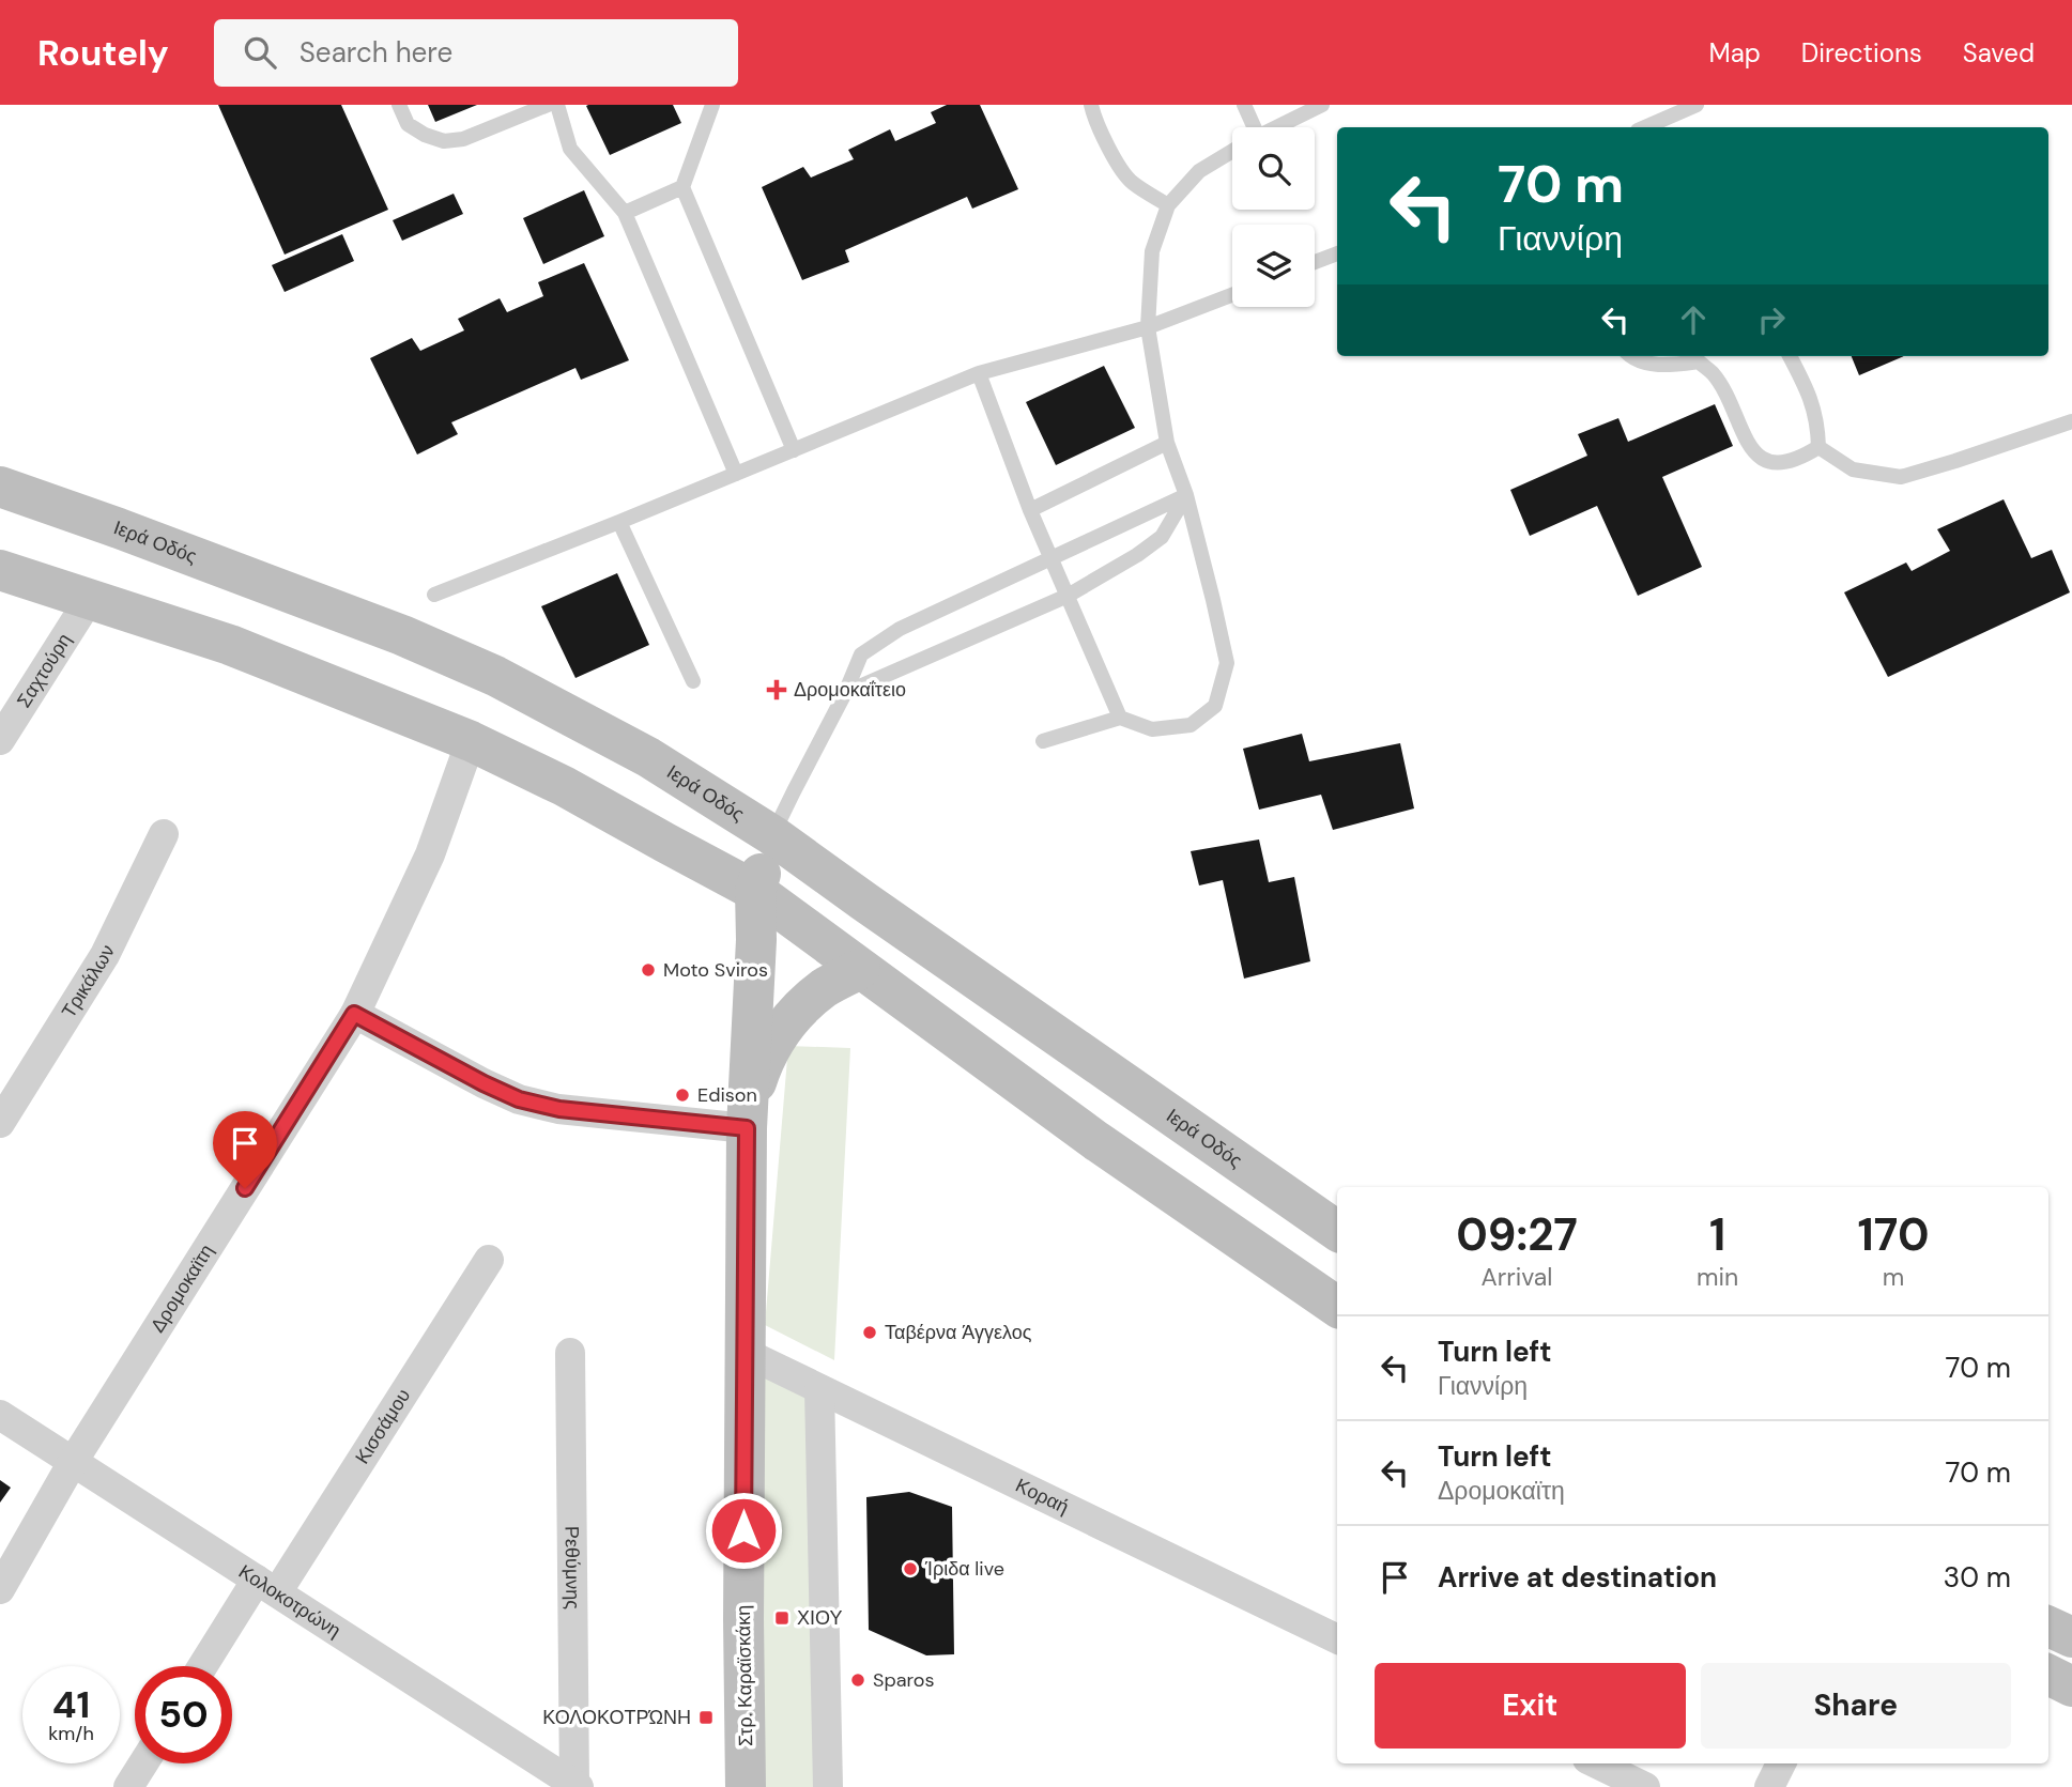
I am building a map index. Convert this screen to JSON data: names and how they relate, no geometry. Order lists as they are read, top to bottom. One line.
{"streets":{"main road":["Ιερά Οδός","Στρ. Καραϊσκάκη"],"street":["Σαχτούρη","Τρικάλων","Δρομοκαϊτη","Κισσάμου","Κοραή","Ρεθύμνης","Κολοκοτρώνη"]},"crossings":[["Ιερά Οδός","Στρ. Καραϊσκάκη"],["Δρομοκαϊτη","Κολοκοτρώνη"],["Κισσάμου","Κολοκοτρώνη"],["Κοραή","Στρ. Καραϊσκάκη"],["Ρεθύμνης","Κολοκοτρώνη"]],"places":{"health":["Δρομοκαΐτειο"],"other":["Moto Sviros","Edison","Ταβέρνα Άγγελος","Ίριδα live","Sparos"],"transit":["ΧΙΟΥ","ΚΟΛΟΚΟΤΡΏΝΗ"]},"page":{"header":"Routely","search":"Search here","nav":["Map","Directions","Saved"],"turn":["70 m","Γιαννίρη"],"eta":["09:27","Arrival","1","min","170","m"],"list":[{"name":"Turn left","note":"Γιαννίρη","value":"70 m"},{"name":"Turn left","note":"Δρομοκαϊτη","value":"70 m"},{"name":"Arrive at destination","value":"30 m"}],"buttons":["Exit","Share"],"speed":"41 km/h","limit":"50"}}
